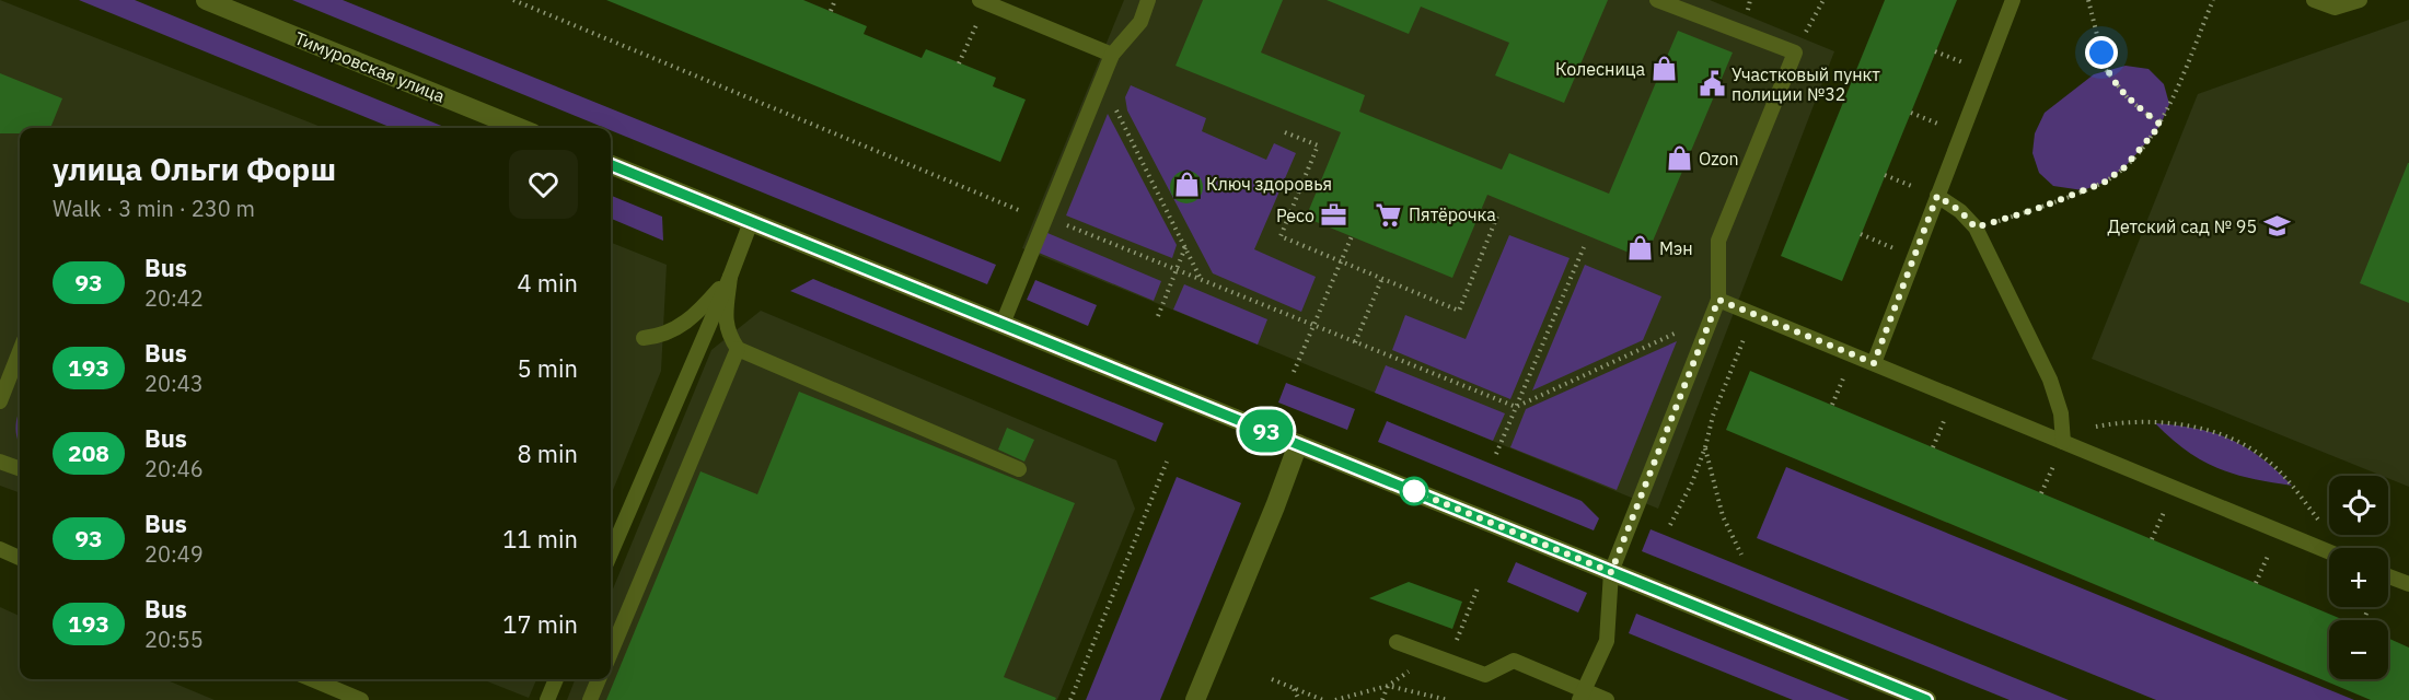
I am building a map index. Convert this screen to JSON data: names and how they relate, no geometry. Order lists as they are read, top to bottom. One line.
{"streets":{"street":["Тимуровская улица"]},"places":{"shop":["Колесница","Ozon","Ключ здоровья","Мэн"],"public building":["Участковый пункт полиции №32"],"supermarket":["Пятёрочка"],"office":["Ресо"],"school or university":["Детский сад № 95"]},"lines":["bus line 93"],"page":{"on_map":"93","heading":["улица Ольги Форш","Walk · 3 min · 230 m"],"list":[{"mark":"93","name":"Bus","note":"20:42","value":"4 min"},{"mark":"193","name":"Bus","note":"20:43","value":"5 min"},{"mark":"208","name":"Bus","note":"20:46","value":"8 min"},{"mark":"93","name":"Bus","note":"20:49","value":"11 min"},{"mark":"193","name":"Bus","note":"20:55","value":"17 min"}],"map_buttons":["+","−"]}}
